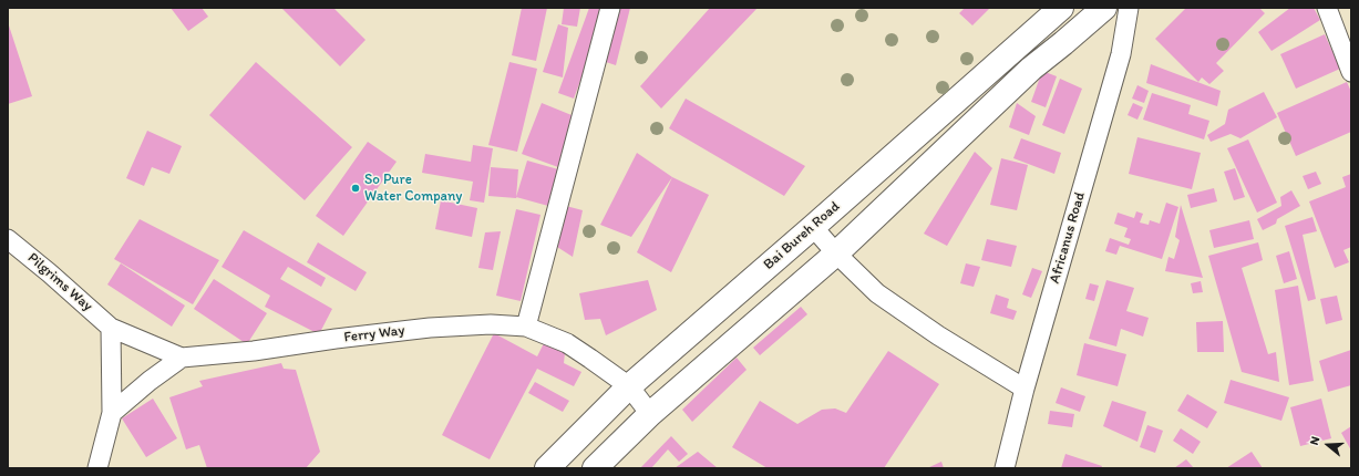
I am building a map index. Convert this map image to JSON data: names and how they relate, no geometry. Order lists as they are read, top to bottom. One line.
{"streets":{"highway":["Bai Bureh Road"],"street":["Africanus Road","Pilgrims Way","Ferry Way"]},"crossings":[["Bai Bureh Road","Ferry Way"],["Pilgrims Way","Ferry Way"]],"places":["So Pure Water Company"],"north":"left"}
